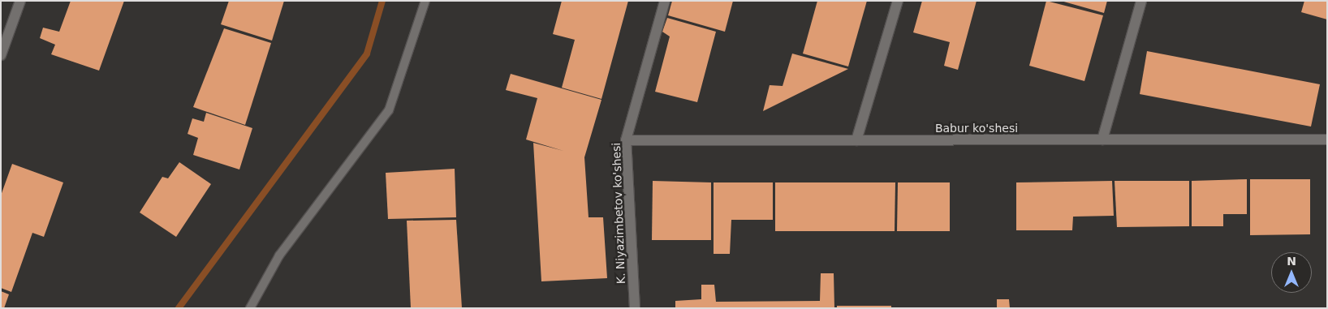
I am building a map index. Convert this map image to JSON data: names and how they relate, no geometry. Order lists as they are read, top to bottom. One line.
{"streets":{"street":["Babur ko'shesi","K. Niyazimbetov ko'shesi"]},"crossings":[["Babur ko'shesi","K. Niyazimbetov ko'shesi"]],"north":"top"}
